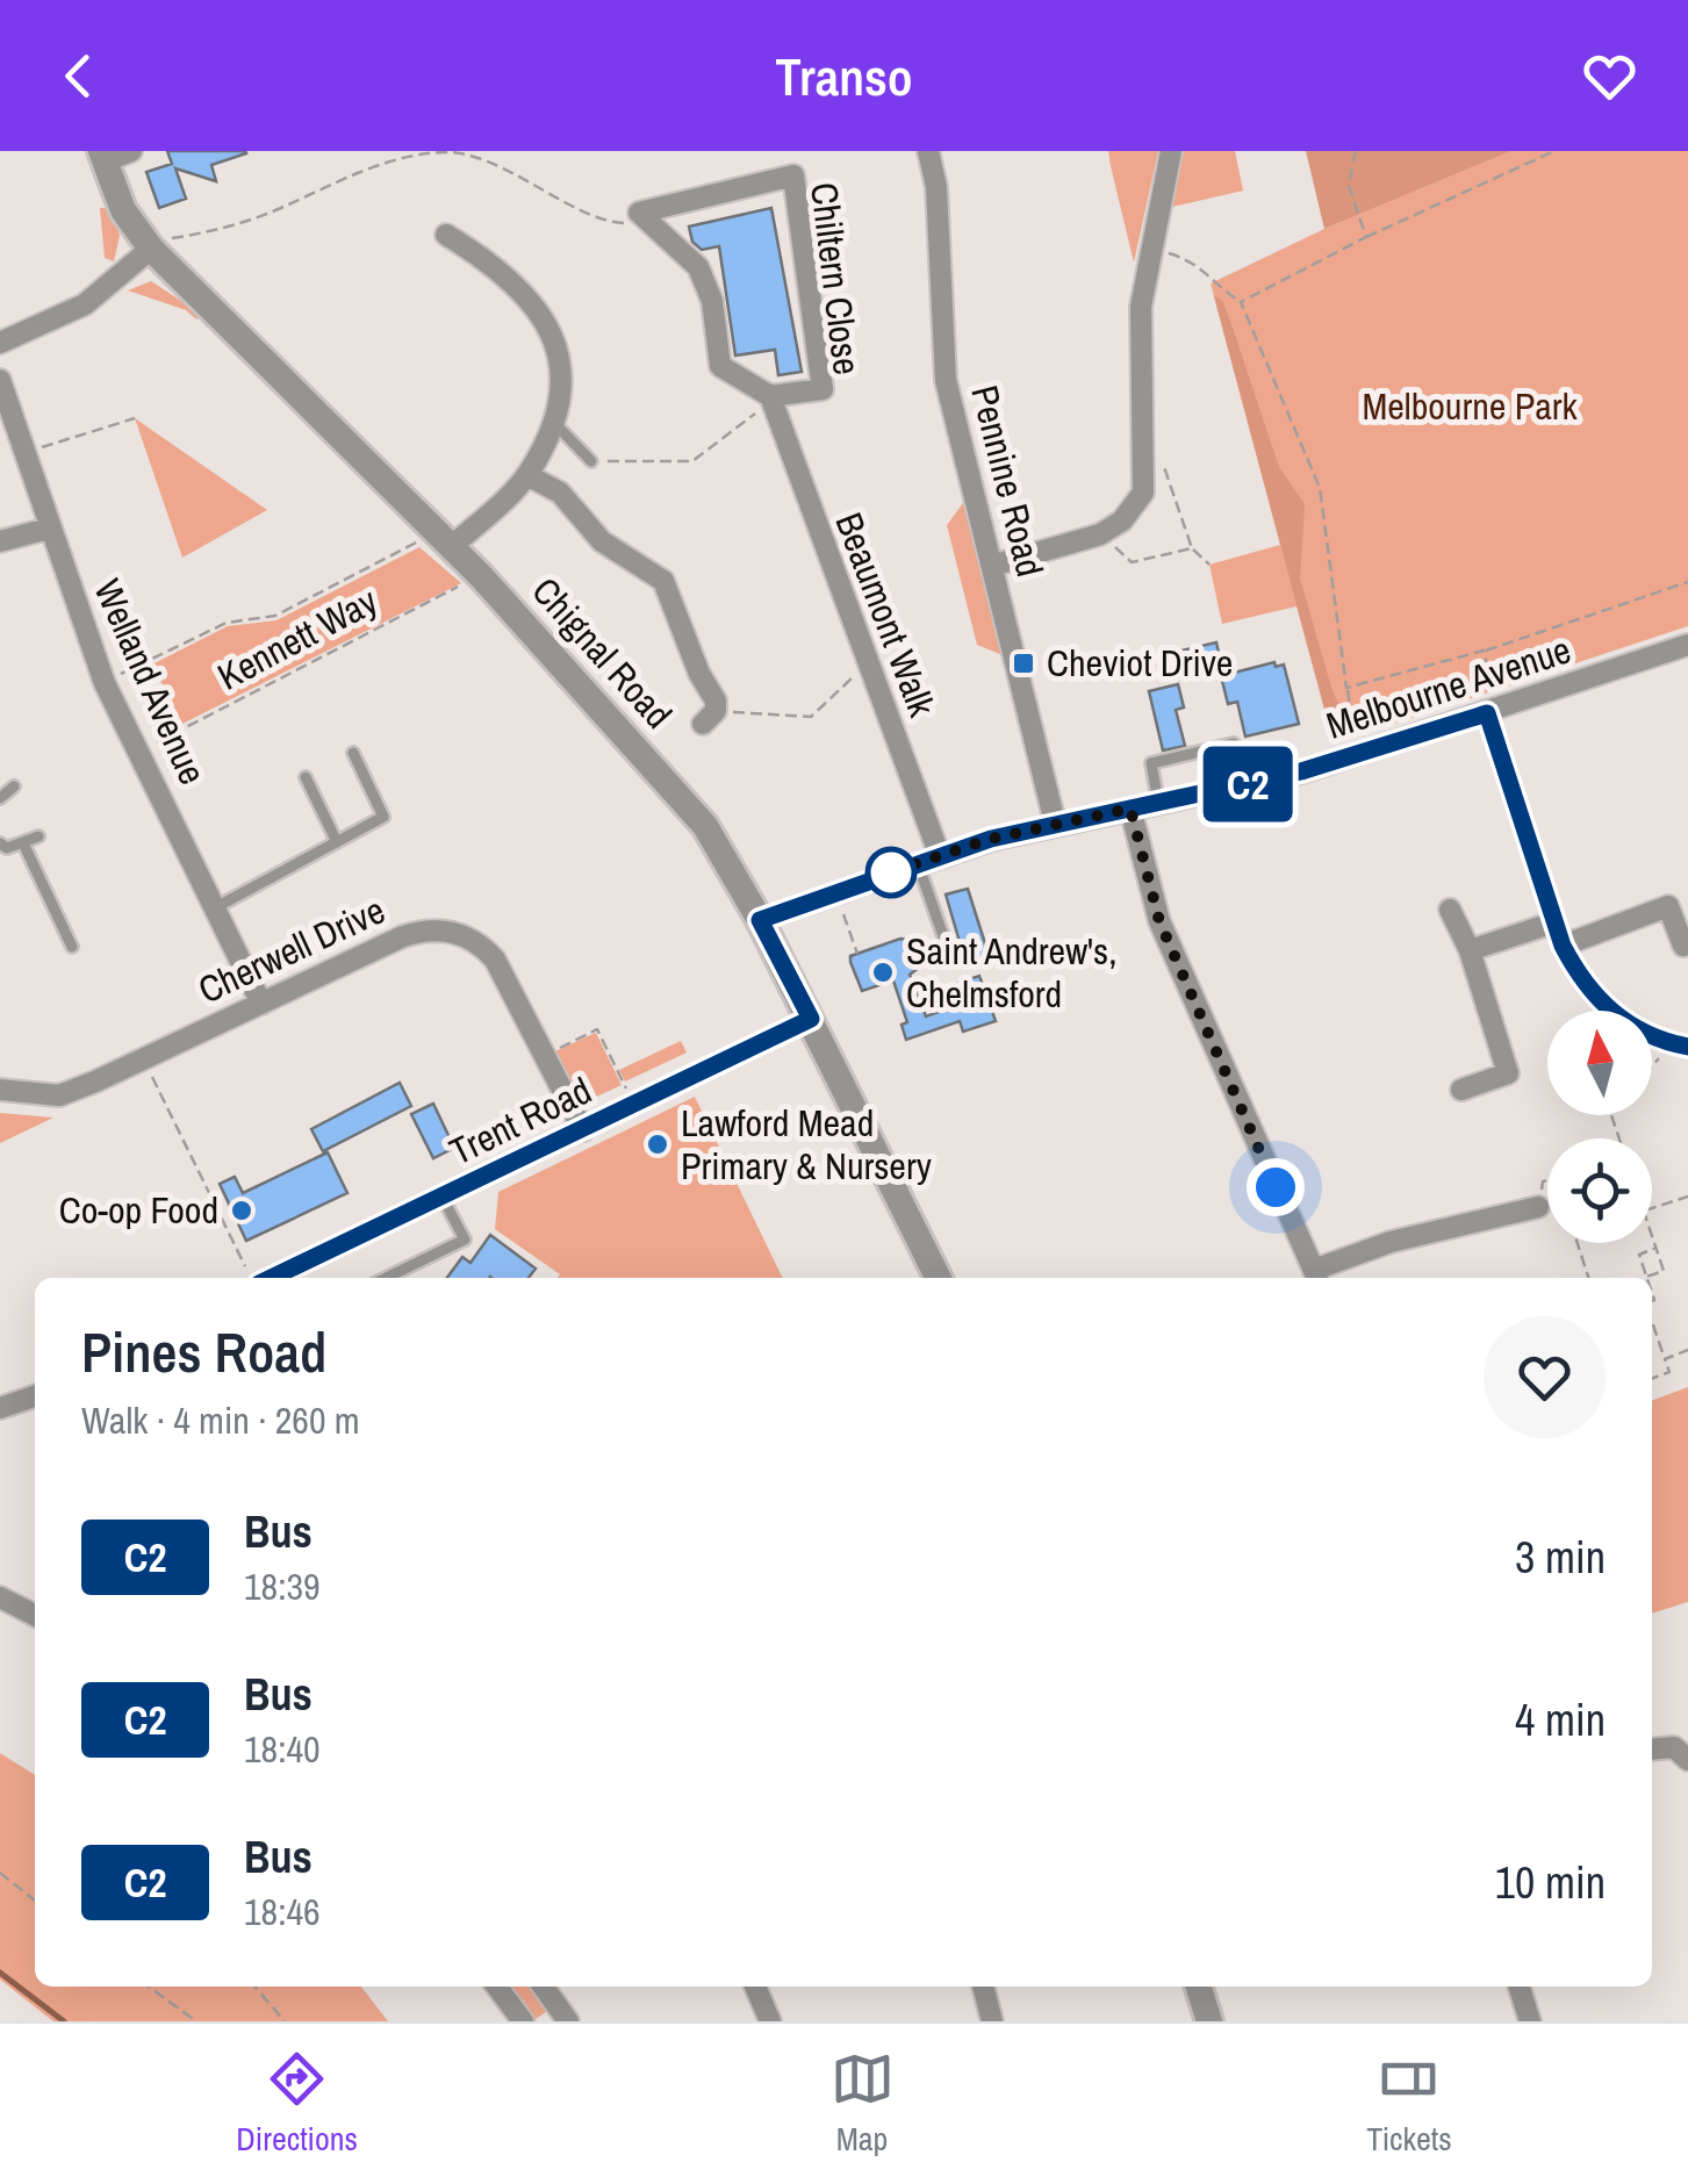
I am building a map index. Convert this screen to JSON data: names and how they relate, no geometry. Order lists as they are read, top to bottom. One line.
{"streets":{"street":["Chiltern Close","Pennine Road","Beaumont Walk","Chignal Road","Welland Avenue","Melbourne Avenue","Cherwell Drive","Trent Road"],"path":["Kennett Way"]},"crossings":[["Chiltern Close","Beaumont Walk"],["Pennine Road","Melbourne Avenue"],["Beaumont Walk","Melbourne Avenue"],["Kennett Way","Chignal Road"],["Kennett Way","Welland Avenue"],["Chignal Road","Melbourne Avenue"],["Chignal Road","Trent Road"],["Welland Avenue","Cherwell Drive"],["Cherwell Drive","Trent Road"]],"parks":["Melbourne Park"],"places":{"transit":["Cheviot Drive"],"other":["Saint Andrew's, Chelmsford","Lawford Mead Primary & Nursery","Co-op Food"]},"lines":["bus line C2"],"north":"top","page":{"header":"Transo","on_map":"C2","heading":["Pines Road","Walk · 4 min · 260 m"],"list":[{"mark":"C2","name":"Bus","note":"18:39","value":"3 min"},{"mark":"C2","name":"Bus","note":"18:40","value":"4 min"},{"mark":"C2","name":"Bus","note":"18:46","value":"10 min"}],"tabs":["Directions","Map","Tickets"]}}
